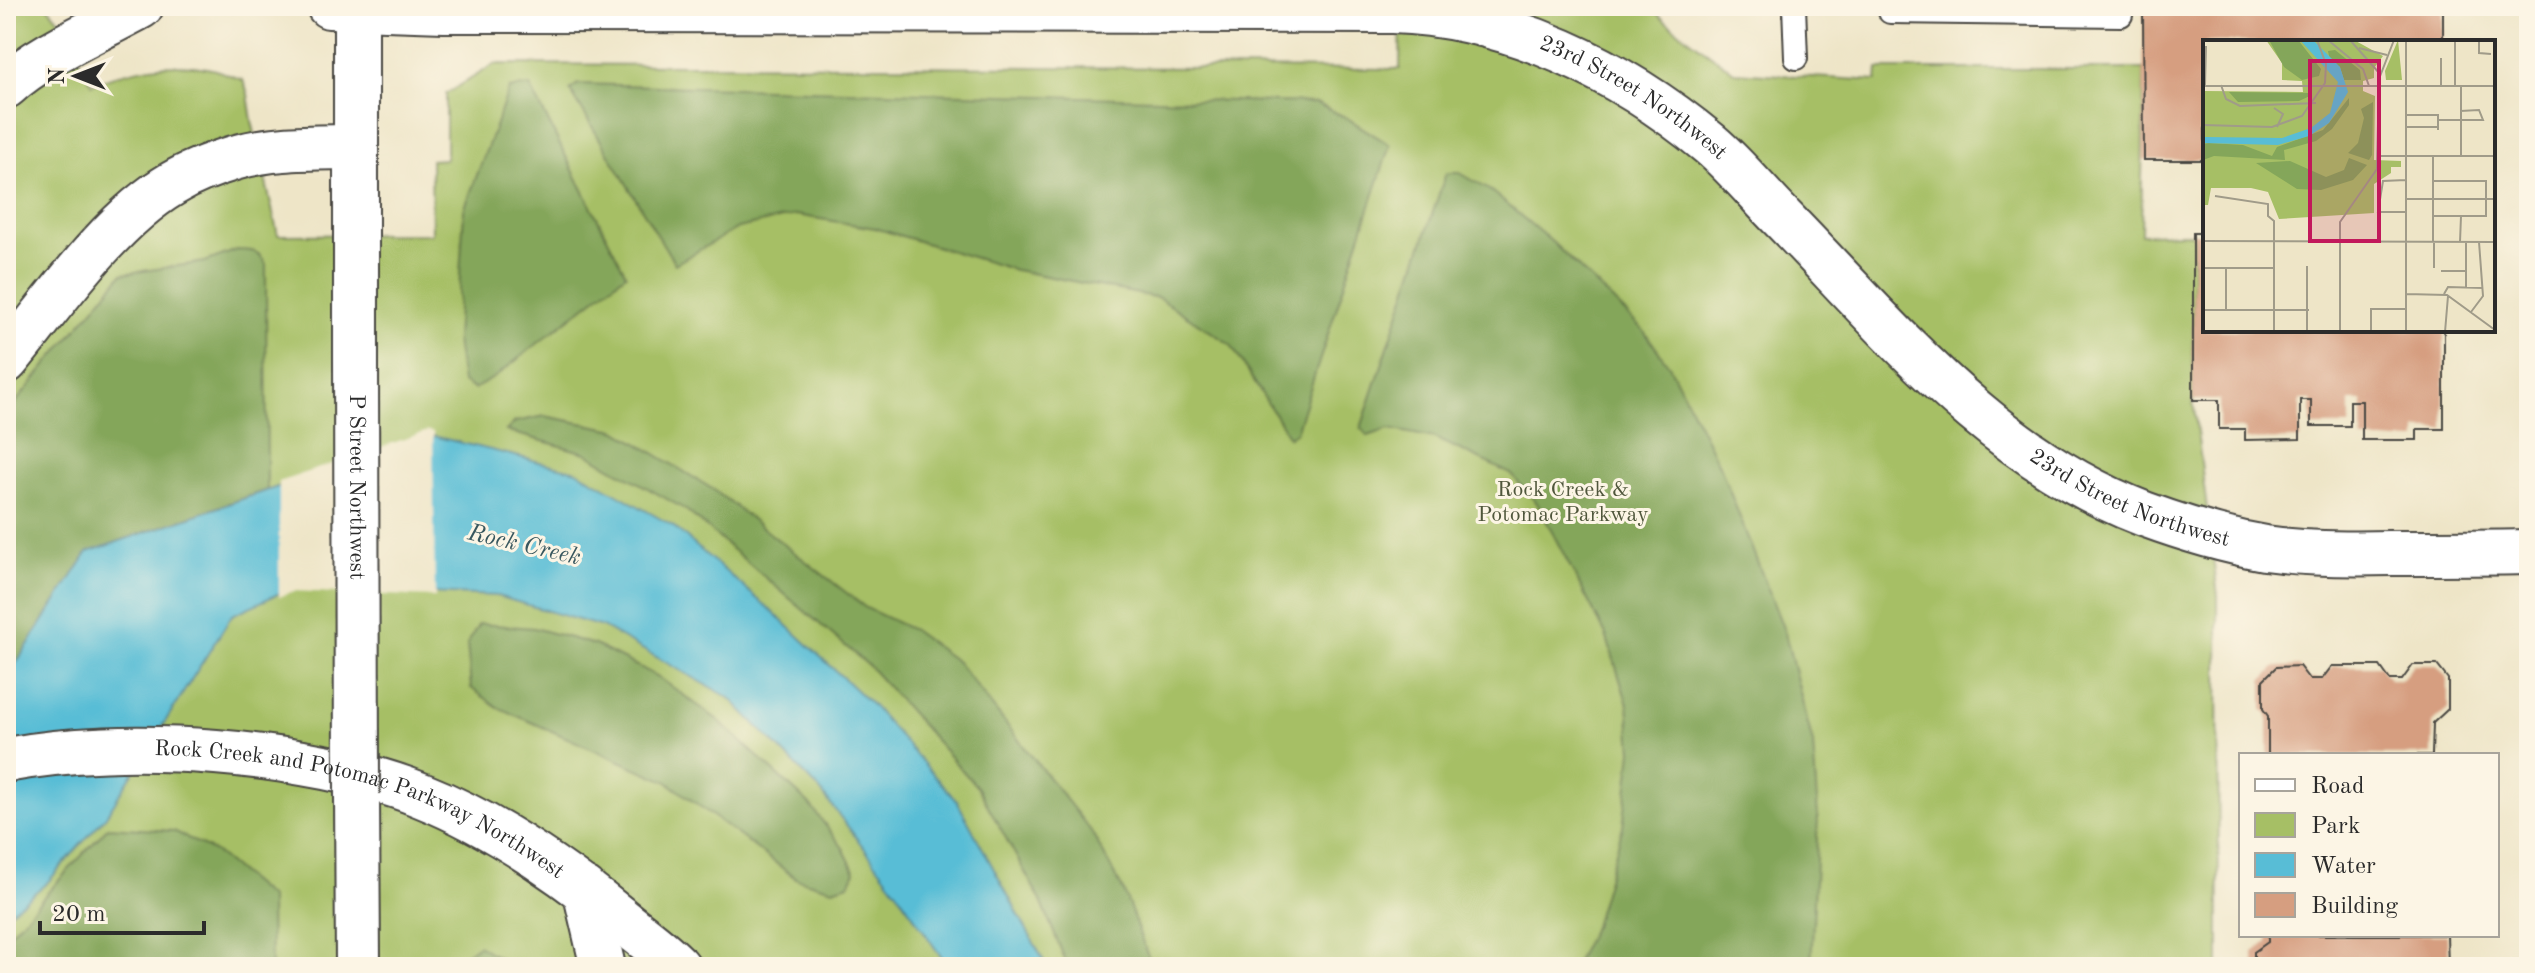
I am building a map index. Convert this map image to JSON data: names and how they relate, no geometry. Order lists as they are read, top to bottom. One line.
{"streets":{"main road":["23rd Street Northwest","P Street Northwest","Rock Creek and Potomac Parkway Northwest"]},"crossings":[["23rd Street Northwest","P Street Northwest"]],"water":["Rock Creek"],"parks":["Rock Creek & Potomac Parkway"],"legend":["Road","Park","Water","Building"],"scale_bar":"20 m","north":"left"}
